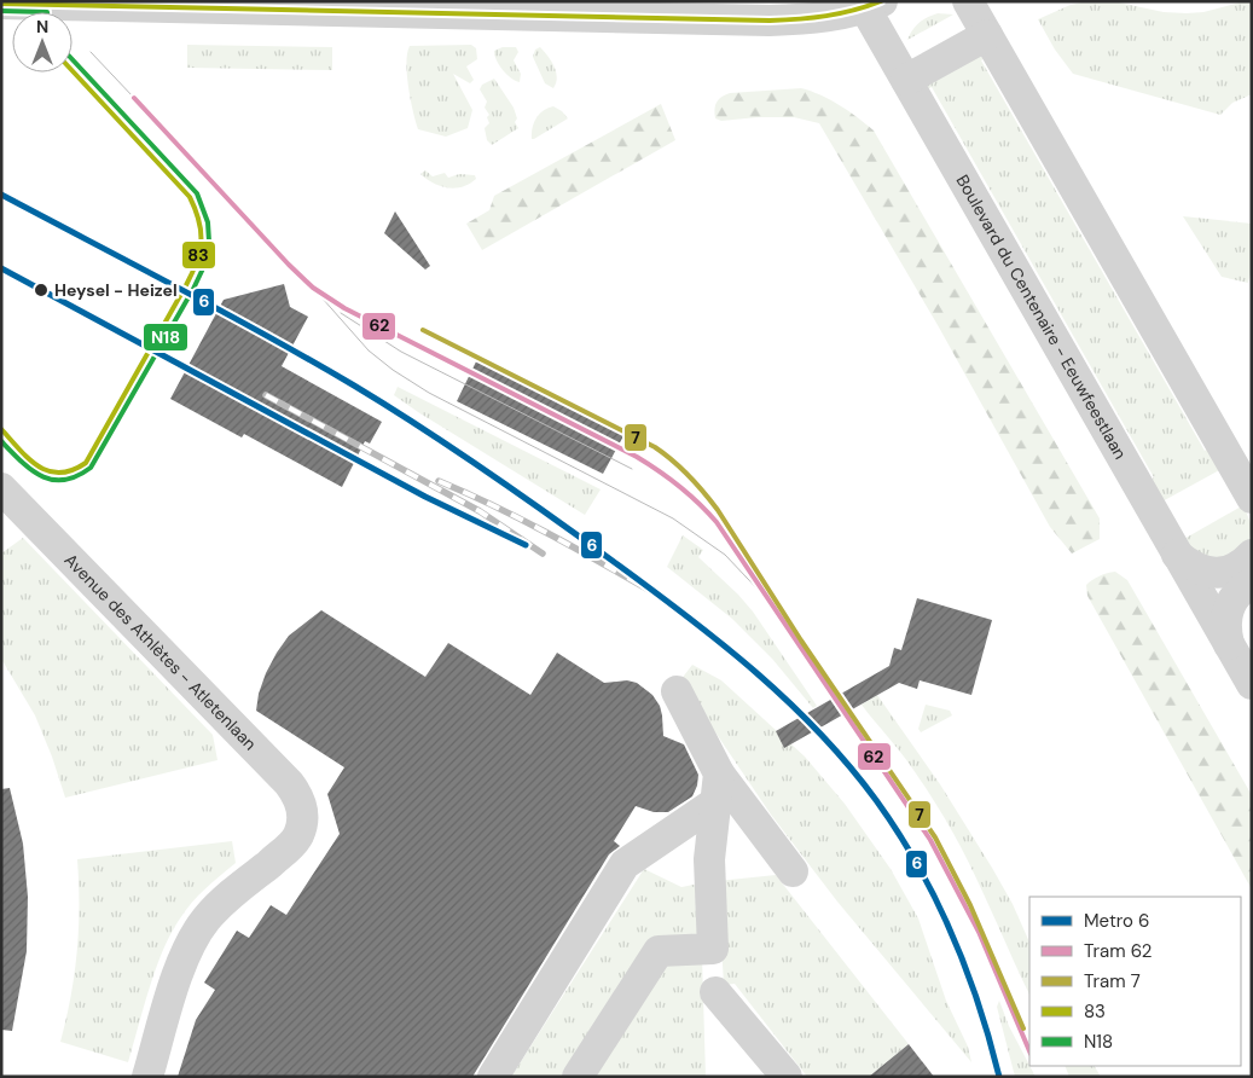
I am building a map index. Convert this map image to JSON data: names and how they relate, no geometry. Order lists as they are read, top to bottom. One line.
{"streets":{"street":["Boulevard du Centenaire - Eeuwfeestlaan","Avenue des Athlètes - Atletenlaan"]},"places":["Heysel - Heizel"],"lines":["transit line 83","transit line N18","tram line 62","metro line 6","tram line 7"],"legend":["Metro 6","Tram 62","Tram 7","83","N18"],"north":"top"}
